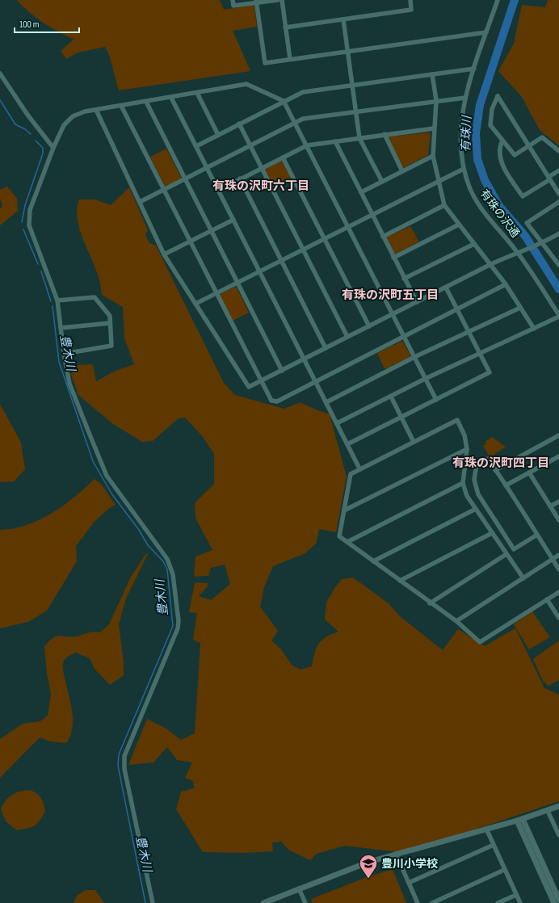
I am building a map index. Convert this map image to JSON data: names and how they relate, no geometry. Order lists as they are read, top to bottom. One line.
{"streets":{"street":["有珠の沢通"]},"districts":["有珠の沢町六丁目","有珠の沢町五丁目","有珠の沢町四丁目"],"water":["有珠川","豊木川"],"places":{"school or university":["豊川小学校"]},"scale_bar":"100 m"}
